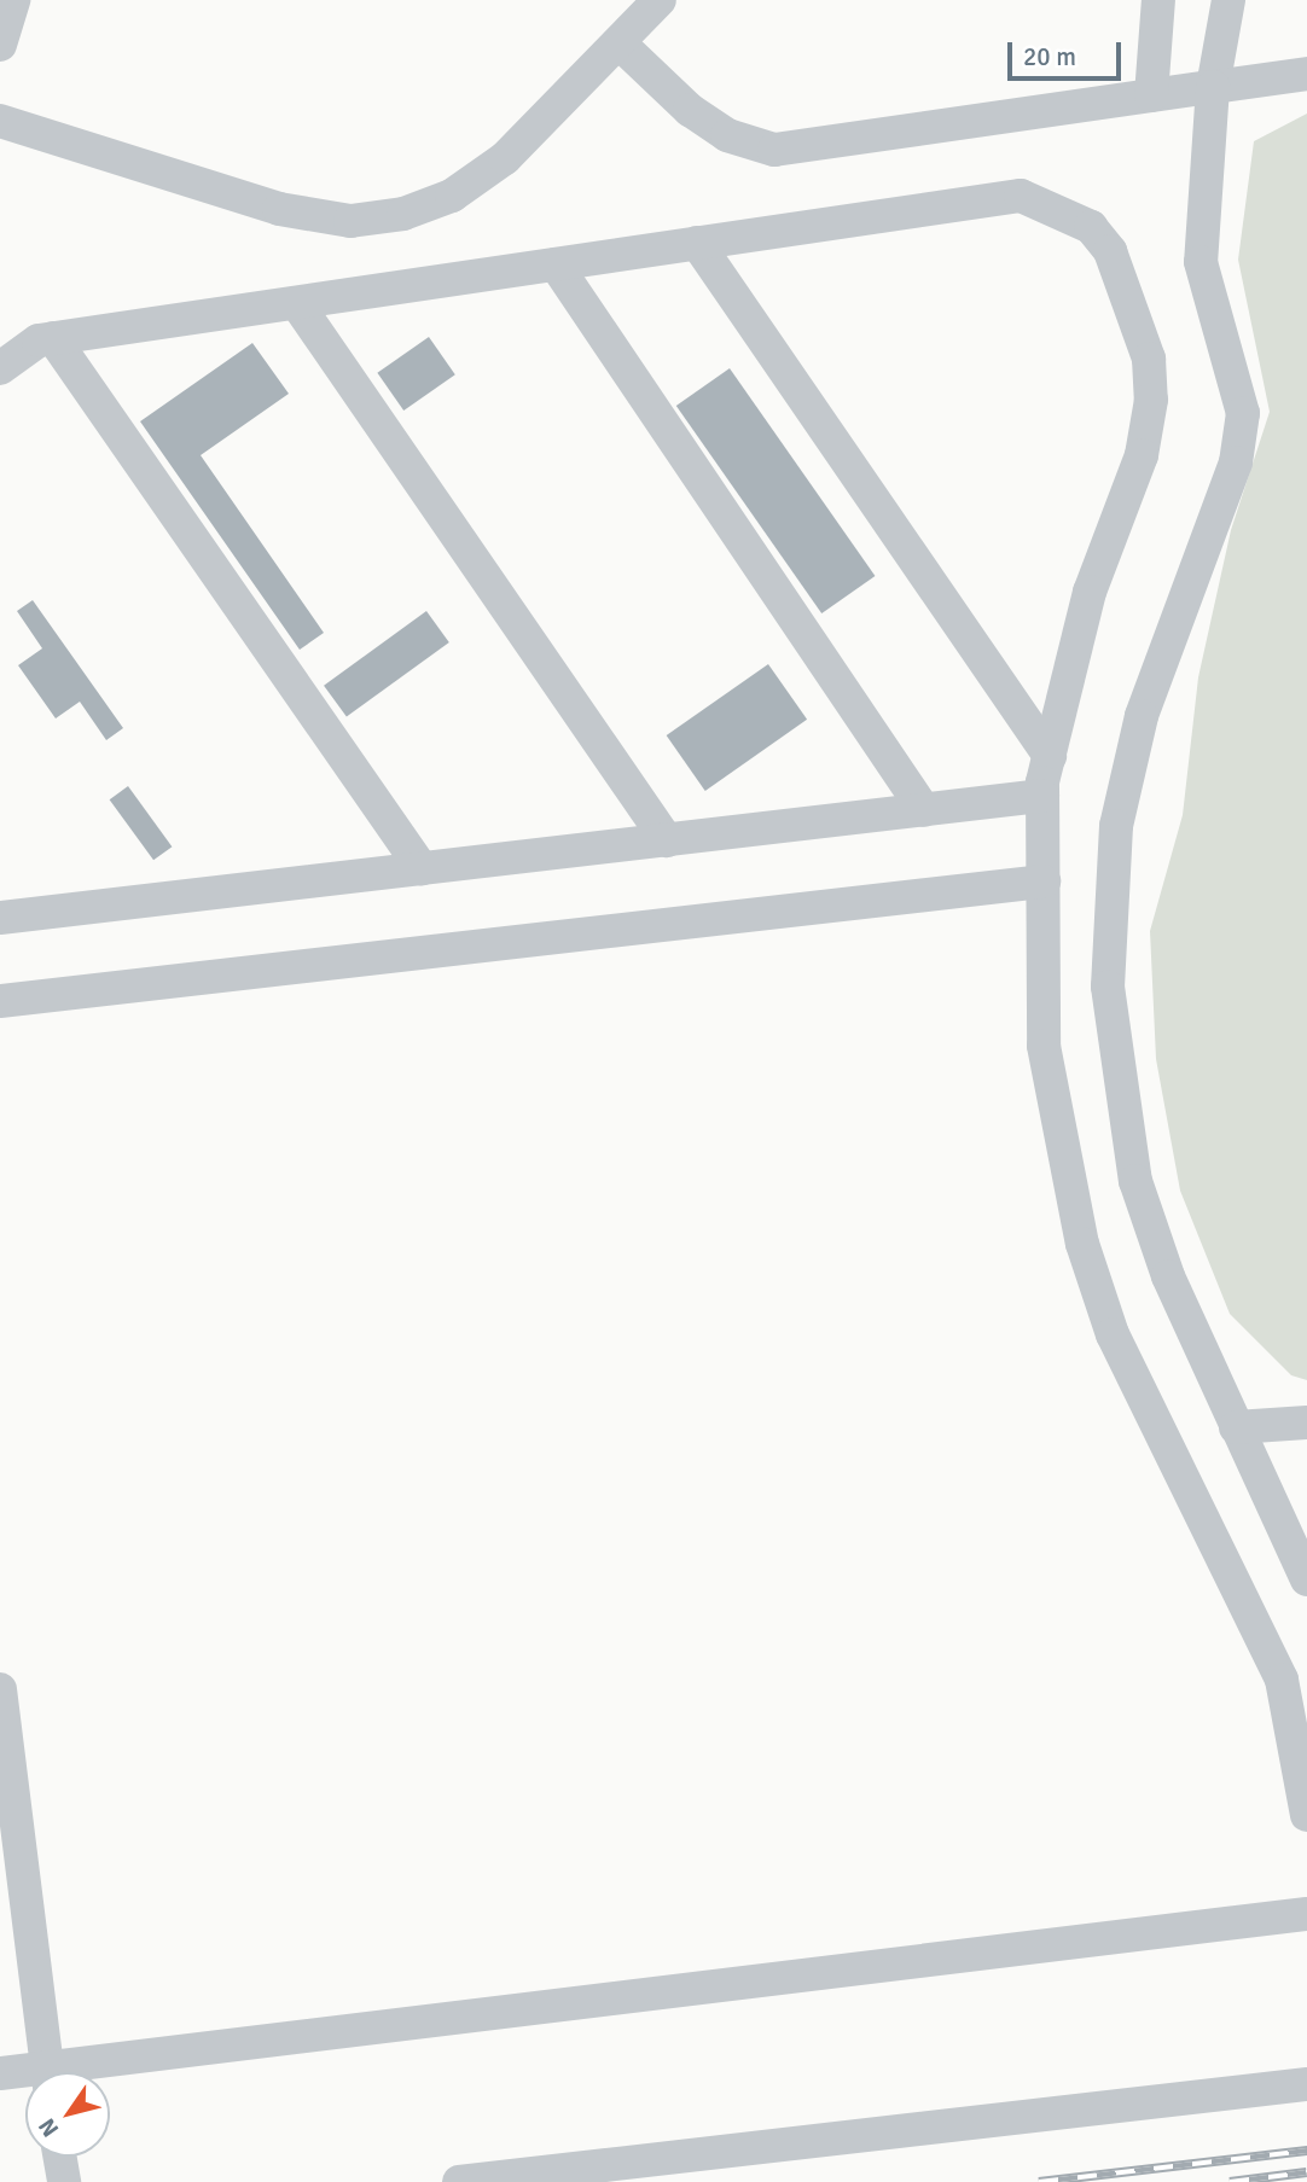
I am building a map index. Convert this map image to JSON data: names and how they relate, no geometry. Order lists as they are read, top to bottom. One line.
{"scale_bar":"20 m","north":"bottom left"}
